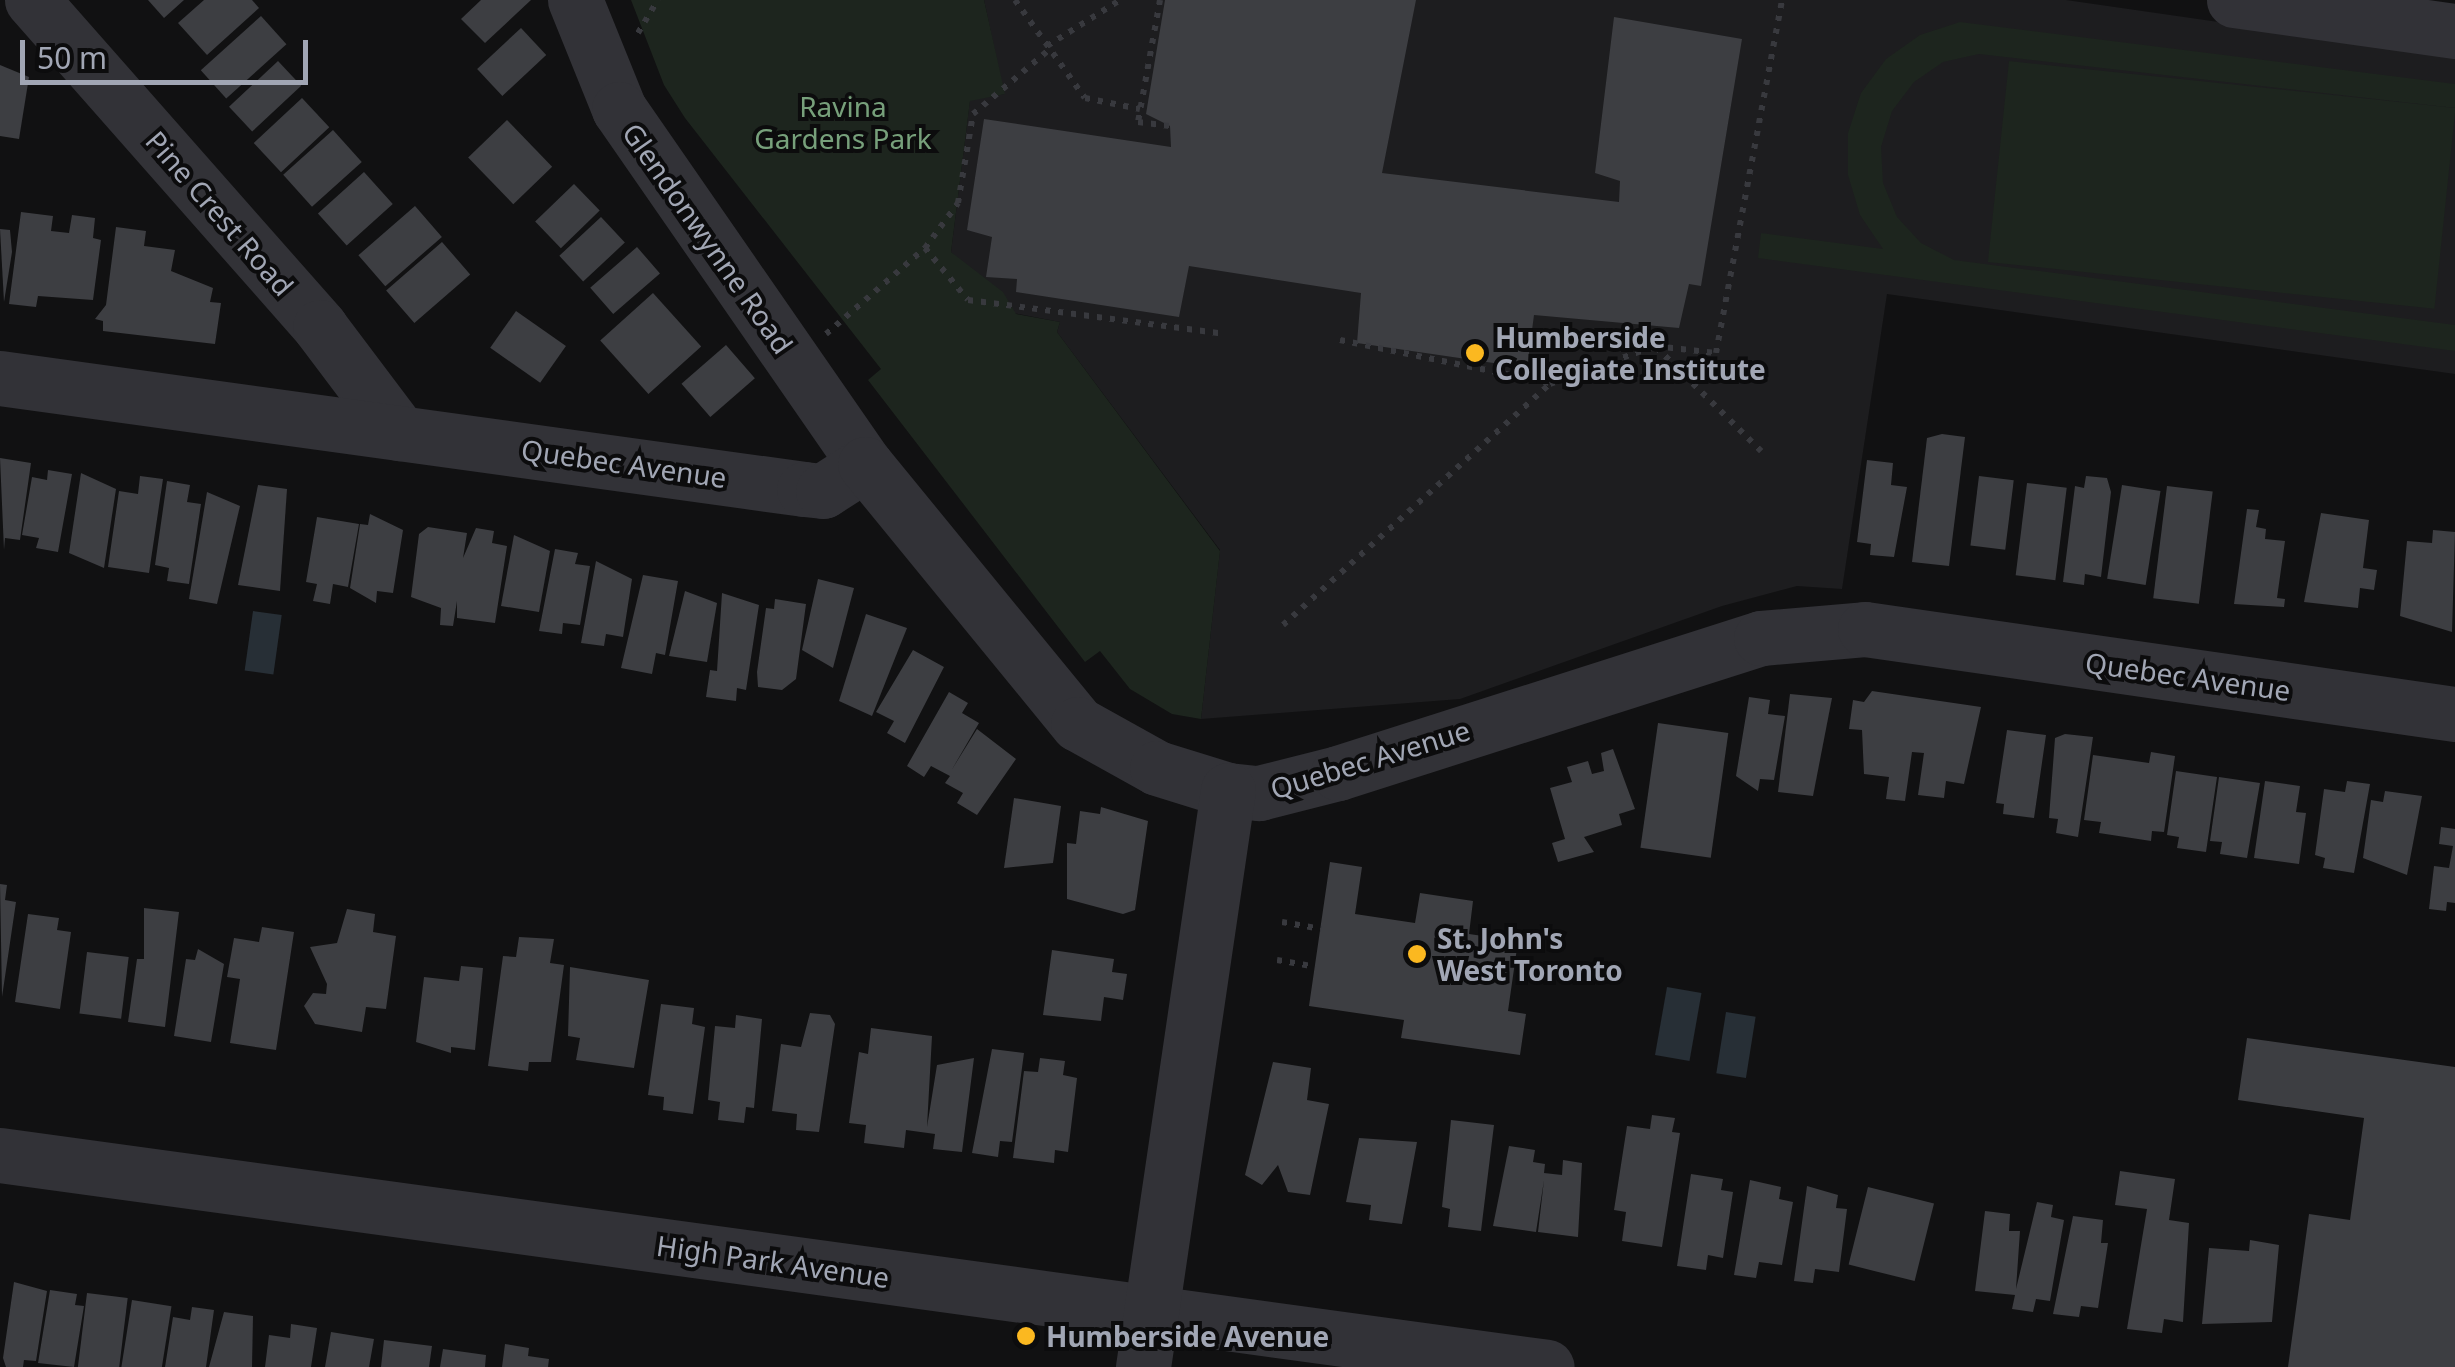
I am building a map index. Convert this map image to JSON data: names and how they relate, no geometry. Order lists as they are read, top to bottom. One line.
{"streets":{"street":["Pine Crest Road","Glendonwynne Road","Quebec Avenue","High Park Avenue"]},"crossings":[["Pine Crest Road","Quebec Avenue"],["Glendonwynne Road","Quebec Avenue"]],"parks":["Ravina Gardens Park"],"places":["Humberside Collegiate Institute","St. John's West Toronto","Humberside Avenue"],"scale_bar":"50 m"}
